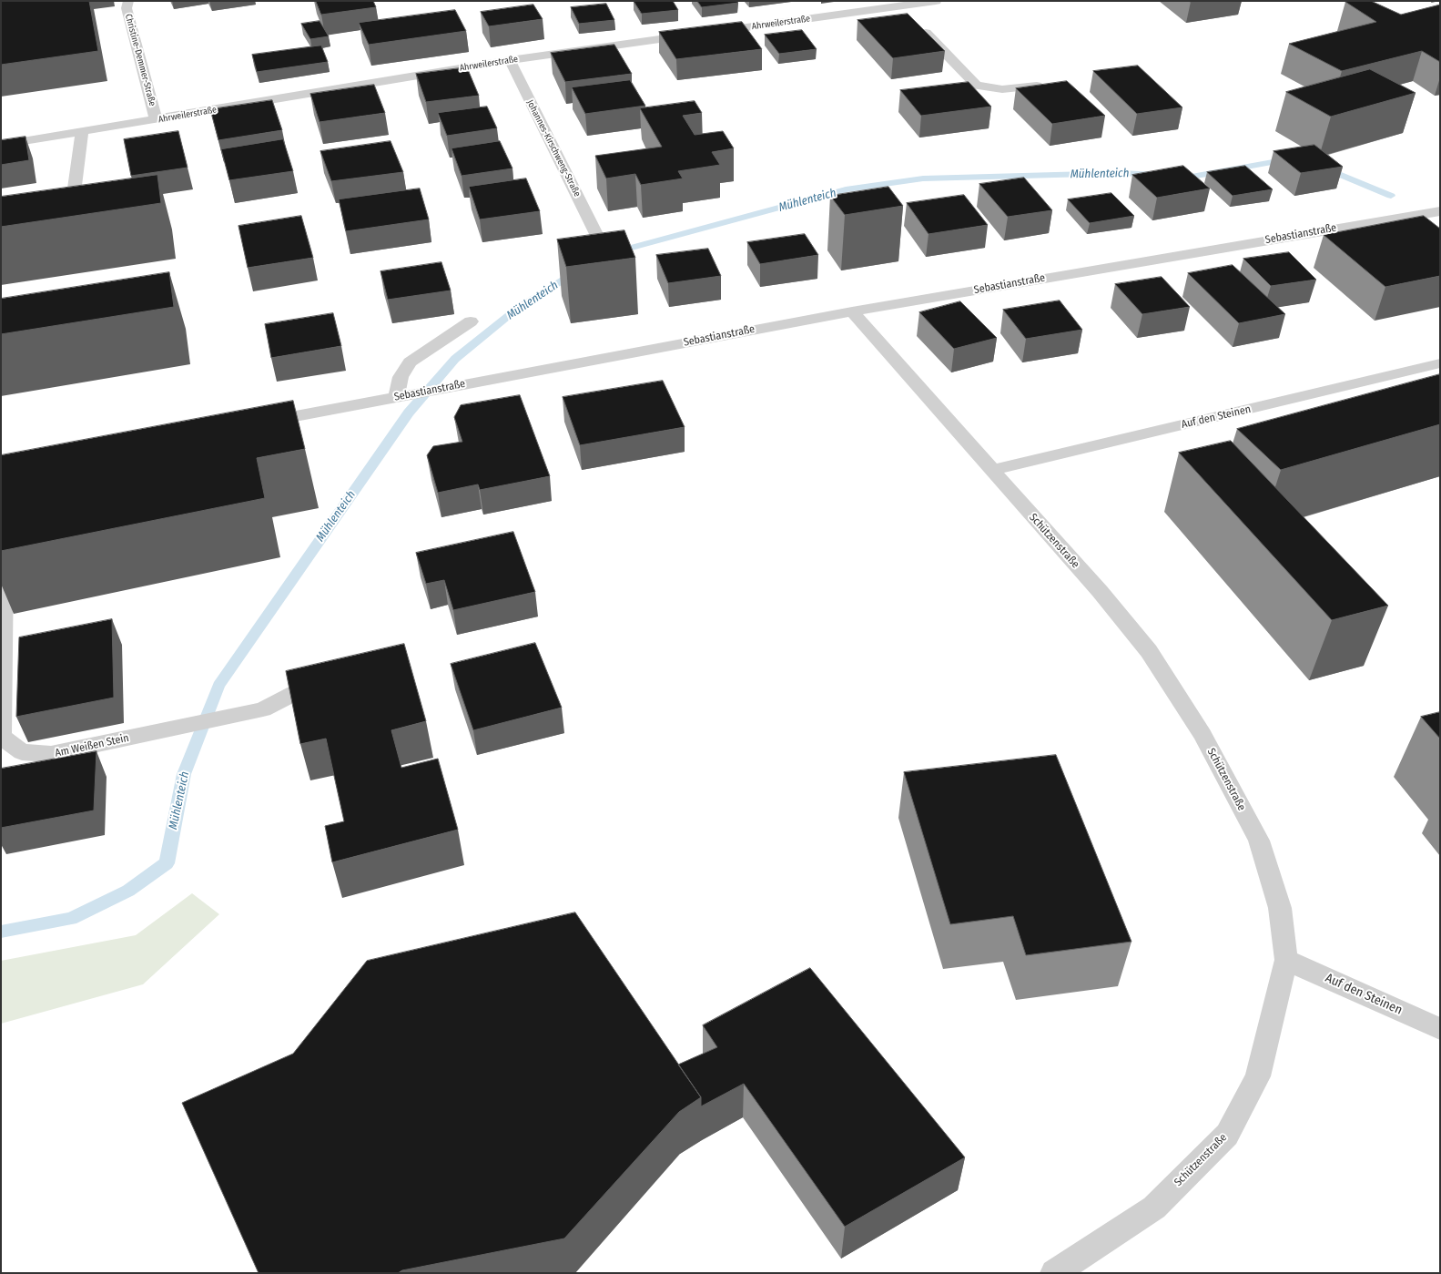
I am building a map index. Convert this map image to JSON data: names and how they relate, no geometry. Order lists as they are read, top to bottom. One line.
{"streets":{"street":["Ahrweilerstraße","Christine-Demmer-Straße","Johannes-Kirschweng-Straße","Sebastianstraße","Auf den Steinen","Schützenstraße","Am Weißen Stein"]},"crossings":[["Ahrweilerstraße","Christine-Demmer-Straße"],["Ahrweilerstraße","Johannes-Kirschweng-Straße"],["Sebastianstraße","Schützenstraße"],["Auf den Steinen","Schützenstraße"]],"water":["Mühlenteich"]}
